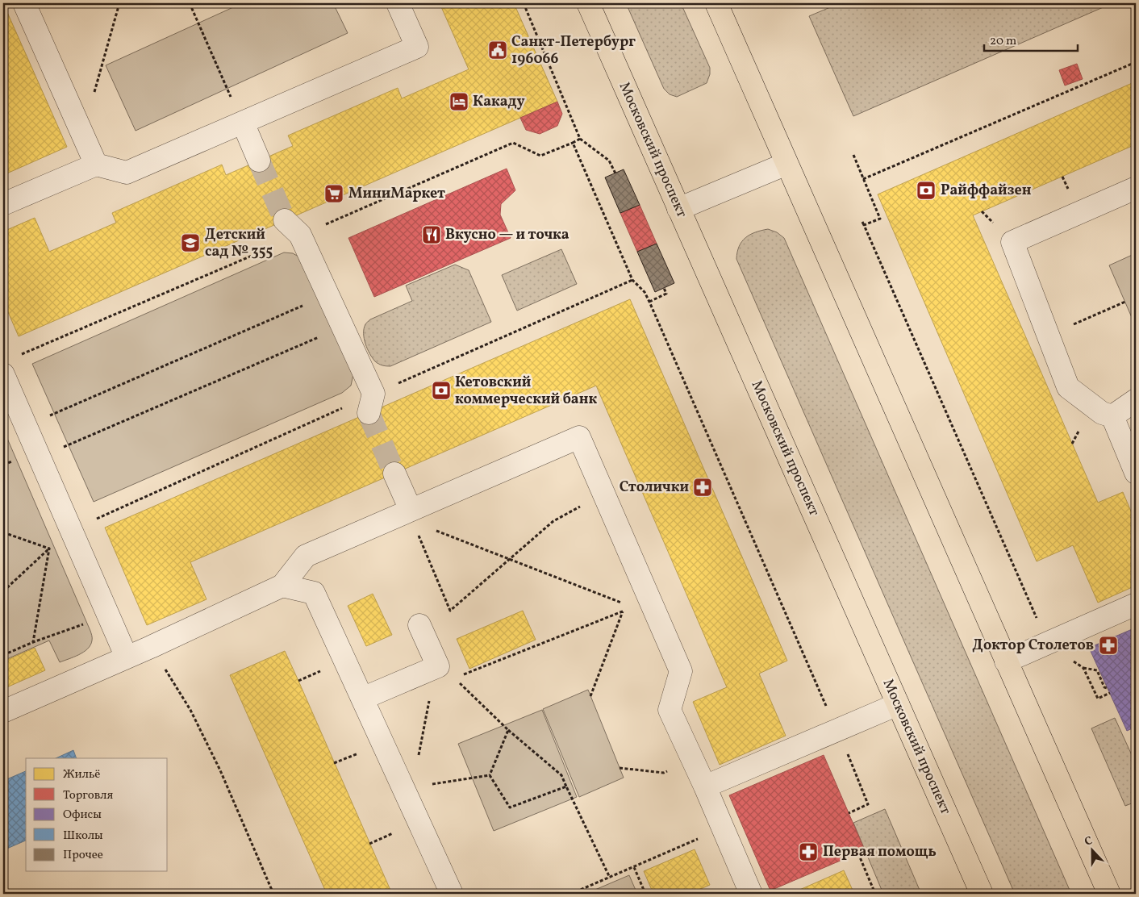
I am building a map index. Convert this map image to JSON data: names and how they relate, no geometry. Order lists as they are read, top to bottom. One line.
{"streets":{"main road":["Московский проспект"]},"places":{"public building":["Санкт-Петербург 196066"],"hotel":["Какаду"],"bank":["Райффайзен","Кетовский коммерческий банк"],"supermarket":["МиниМаркет"],"restaurant":["Вкусно — и точка"],"school or university":["Детский сад № 355"],"pharmacy":["Столички","Доктор Столетов","Первая помощь"]},"legend":["Жильё","Торговля","Офисы","Школы","Прочее"],"scale_bar":"20 m","north":"top"}
